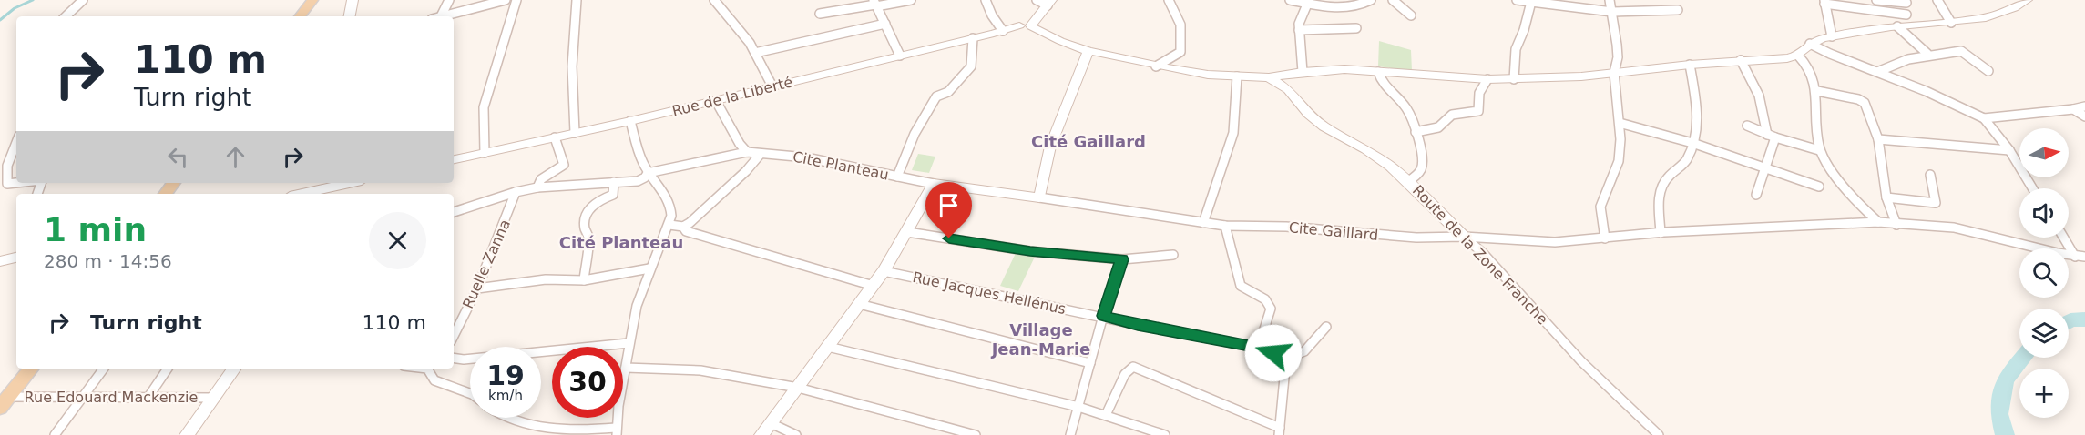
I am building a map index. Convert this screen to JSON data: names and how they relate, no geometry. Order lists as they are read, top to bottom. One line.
{"streets":{"street":["Rue de la Liberté","Cite Planteau","Cite Gaillard","Route de la Zone Franche","Ruelle Zanna","Rue Jacques Hellénus","Rue Edouard Mackenzie"]},"crossings":[["Cite Planteau","Cite Gaillard"],["Cite Planteau","Ruelle Zanna"],["Cite Gaillard","Route de la Zone Franche"]],"districts":["Cité Gaillard","Cité Planteau","Village Jean-Marie"],"north":"right","page":{"turn":["110 m","Turn right"],"map_buttons":"+","heading":["1 min","280 m · 14:56"],"list":[{"name":"Turn right","value":"110 m"}],"speed":"19 km/h","limit":"30"}}
